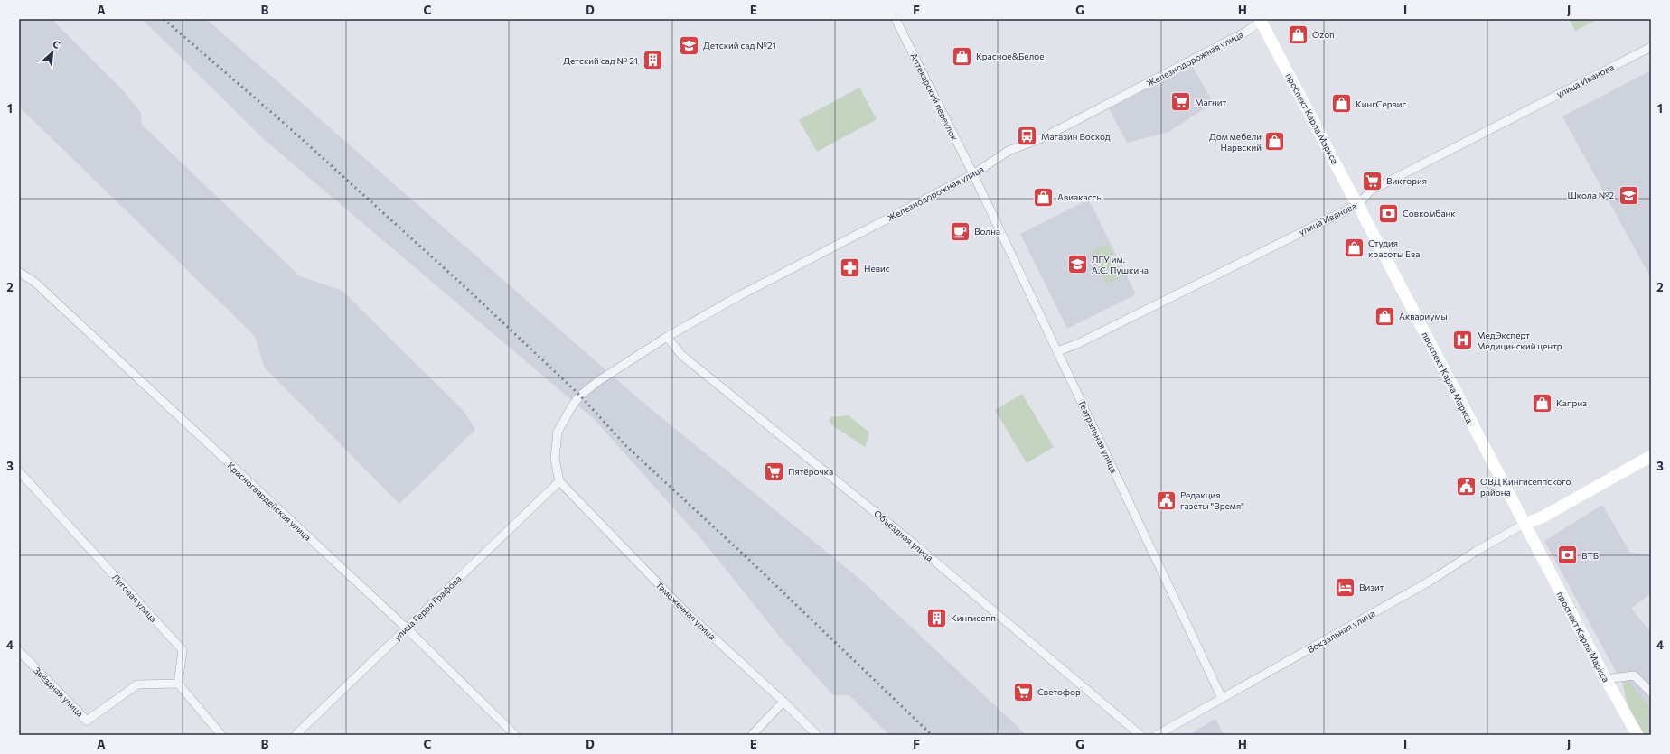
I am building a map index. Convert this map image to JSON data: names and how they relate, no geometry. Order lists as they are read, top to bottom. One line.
{"streets":{"main road":["проспект Карла Маркса"],"street":["Железнодорожная улица","улица Иванова","Аптекарский переулок","Театральная улица","Красногвардейская улица","Объездная улица","Луговая улица","улица Героя Графова","Таможенная улица","Вокзальная улица","Звёздная улица"]},"crossings":[["Железнодорожная улица","Аптекарский переулок"],["Железнодорожная улица","проспект Карла Маркса"],["Железнодорожная улица","Театральная улица"],["Железнодорожная улица","Объездная улица"],["Железнодорожная улица","улица Героя Графова"],["Железнодорожная улица","Таможенная улица"],["улица Иванова","проспект Карла Маркса"],["улица Иванова","Театральная улица"],["Аптекарский переулок","Театральная улица"],["проспект Карла Маркса","Вокзальная улица"],["Театральная улица","Вокзальная улица"],["Красногвардейская улица","улица Героя Графова"],["Луговая улица","Звёздная улица"],["улица Героя Графова","Таможенная улица"]],"places":{"shop":["Ozon","Красное&Белое","КингСервис","Дом мебели Нарвский","Авиакассы","Студия красоты Ева","Аквариумы","Каприз"],"school or university":["Детский сад №21","Школа №2","ЛГУ им. А.С. Пушкина"],"building":["Детский сад № 21","Кингисепп"],"supermarket":["Магнит","Виктория","Пятёрочка","Светофор"],"bus stop":["Магазин Восход"],"bank":["Совкомбанк","ВТБ"],"cafe":["Волна"],"pharmacy":["Невис"],"hospital":["МедЭксперт Медицинский центр"],"public building":["ОВД Кингисеппского района","Редакция газеты \"Время\""],"hotel":["Визит"]},"north":"top right","grid":{"columns":["A","B","C","D","E","F","G","H","I","J"],"rows":["1","2","3","4"]}}
